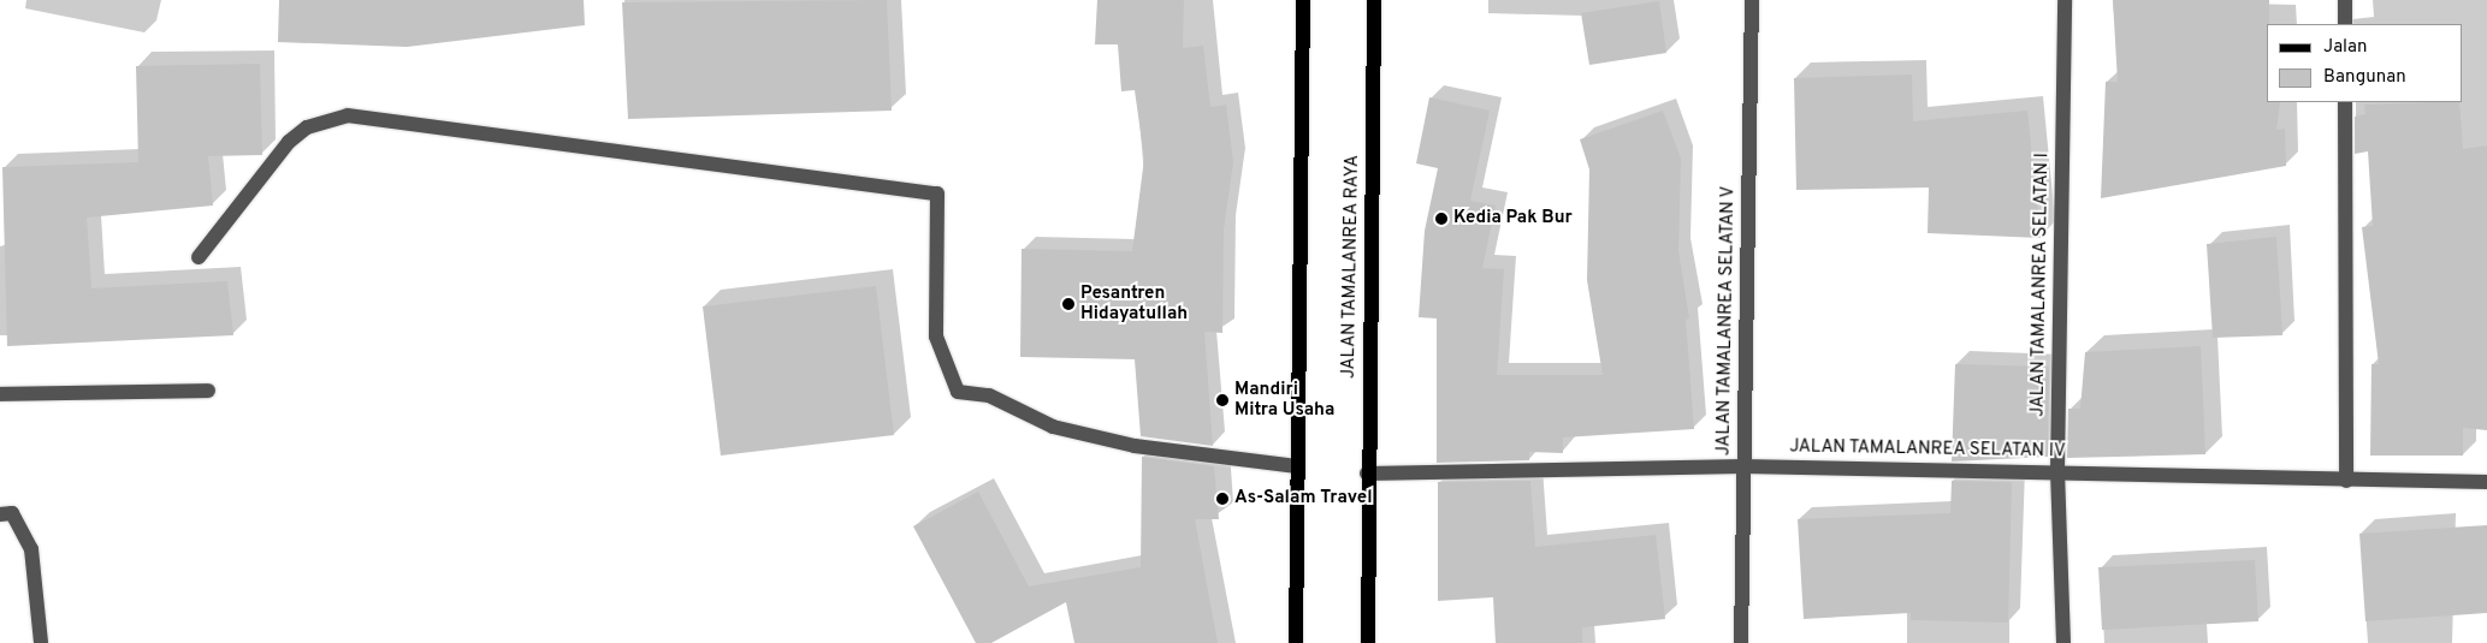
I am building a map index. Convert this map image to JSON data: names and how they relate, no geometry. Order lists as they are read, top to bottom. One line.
{"streets":{"main road":["JALAN TAMALANREA RAYA"],"street":["JALAN TAMALANREA SELATAN I","JALAN TAMALANREA SELATAN V","JALAN TAMALANREA SELATAN IV"]},"crossings":[["JALAN TAMALANREA RAYA","JALAN TAMALANREA SELATAN IV"],["JALAN TAMALANREA SELATAN I","JALAN TAMALANREA SELATAN IV"],["JALAN TAMALANREA SELATAN V","JALAN TAMALANREA SELATAN IV"]],"places":["Kedia Pak Bur","Pesantren Hidayatullah","Mandiri Mitra Usaha","As-Salam Travel"],"legend":["Jalan","Bangunan"]}
